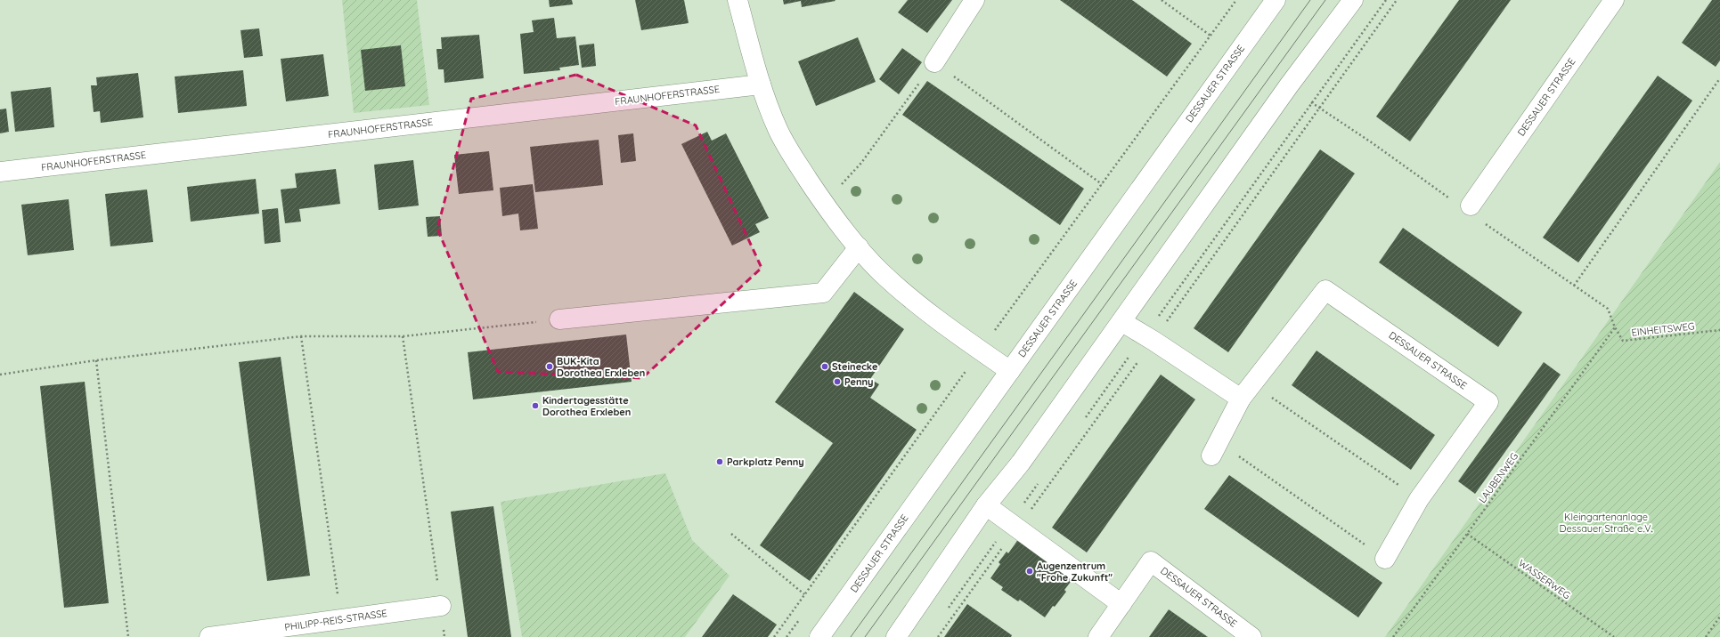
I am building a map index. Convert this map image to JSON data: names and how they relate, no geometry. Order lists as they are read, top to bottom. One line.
{"streets":{"main road":["DESSAUER STRASSE","FRAUNHOFERSTRASSE","PHILIPP-REIS-STRASSE"],"path":["EINHEITSWEG","LAUBENWEG","WASSERWEG"]},"crossings":[["EINHEITSWEG","LAUBENWEG"],["LAUBENWEG","WASSERWEG"]],"parks":["Kleingartenanlage Dessauer Straße e.V."],"places":["BUK-Kita Dorothea Erxleben","Steinecke","Penny","Kindertagesstätte Dorothea Erxleben","Parkplatz Penny","Augenzentrum \"Frohe Zukunft\""]}
